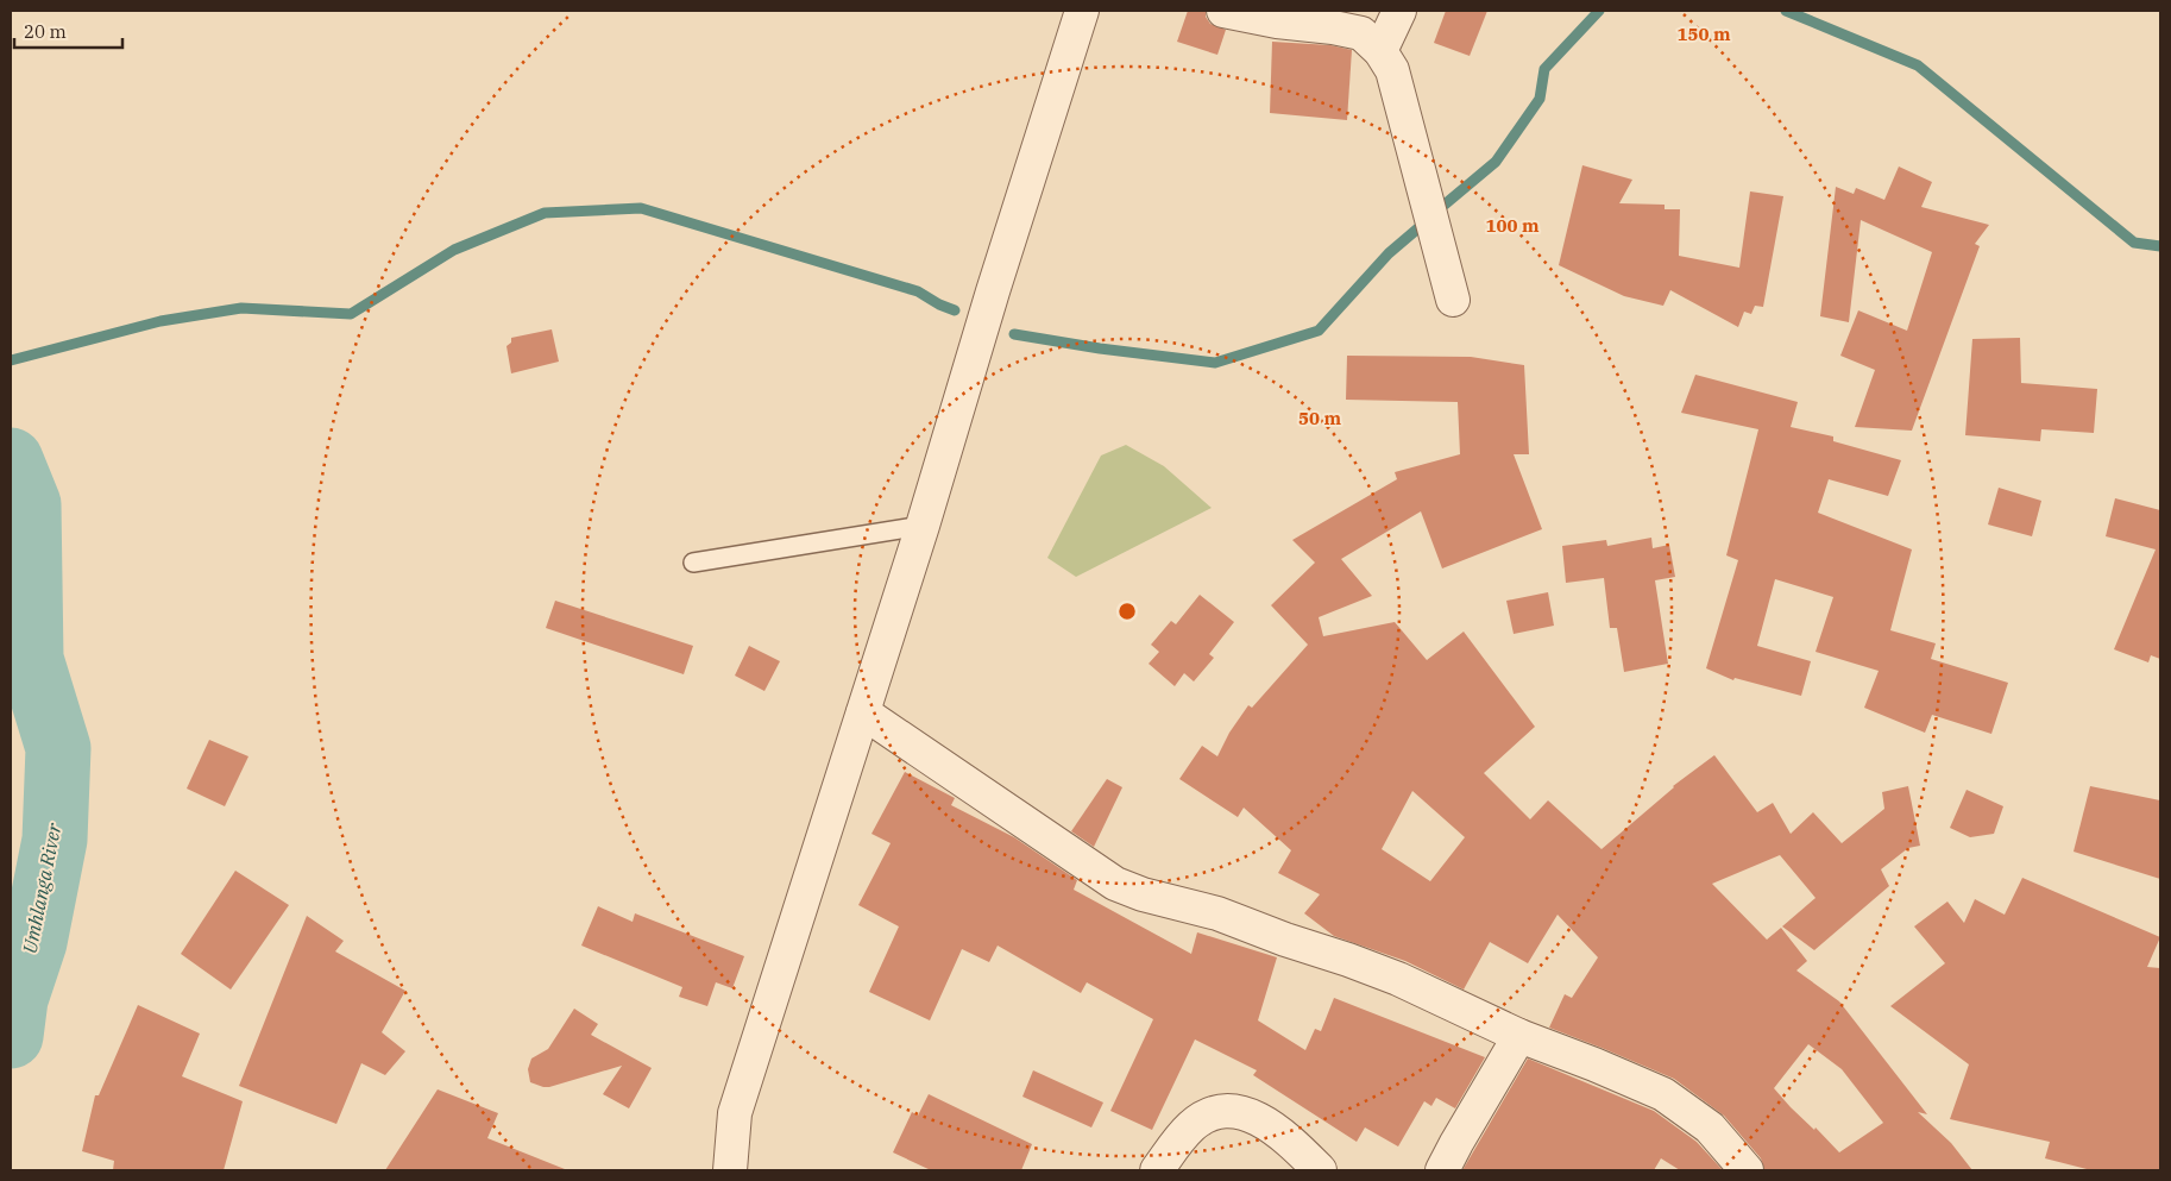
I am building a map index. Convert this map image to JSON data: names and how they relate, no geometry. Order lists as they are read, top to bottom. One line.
{"water":["Umhlanga River"],"scale_bar":"20 m","rings":["150 m","100 m","50 m"]}
